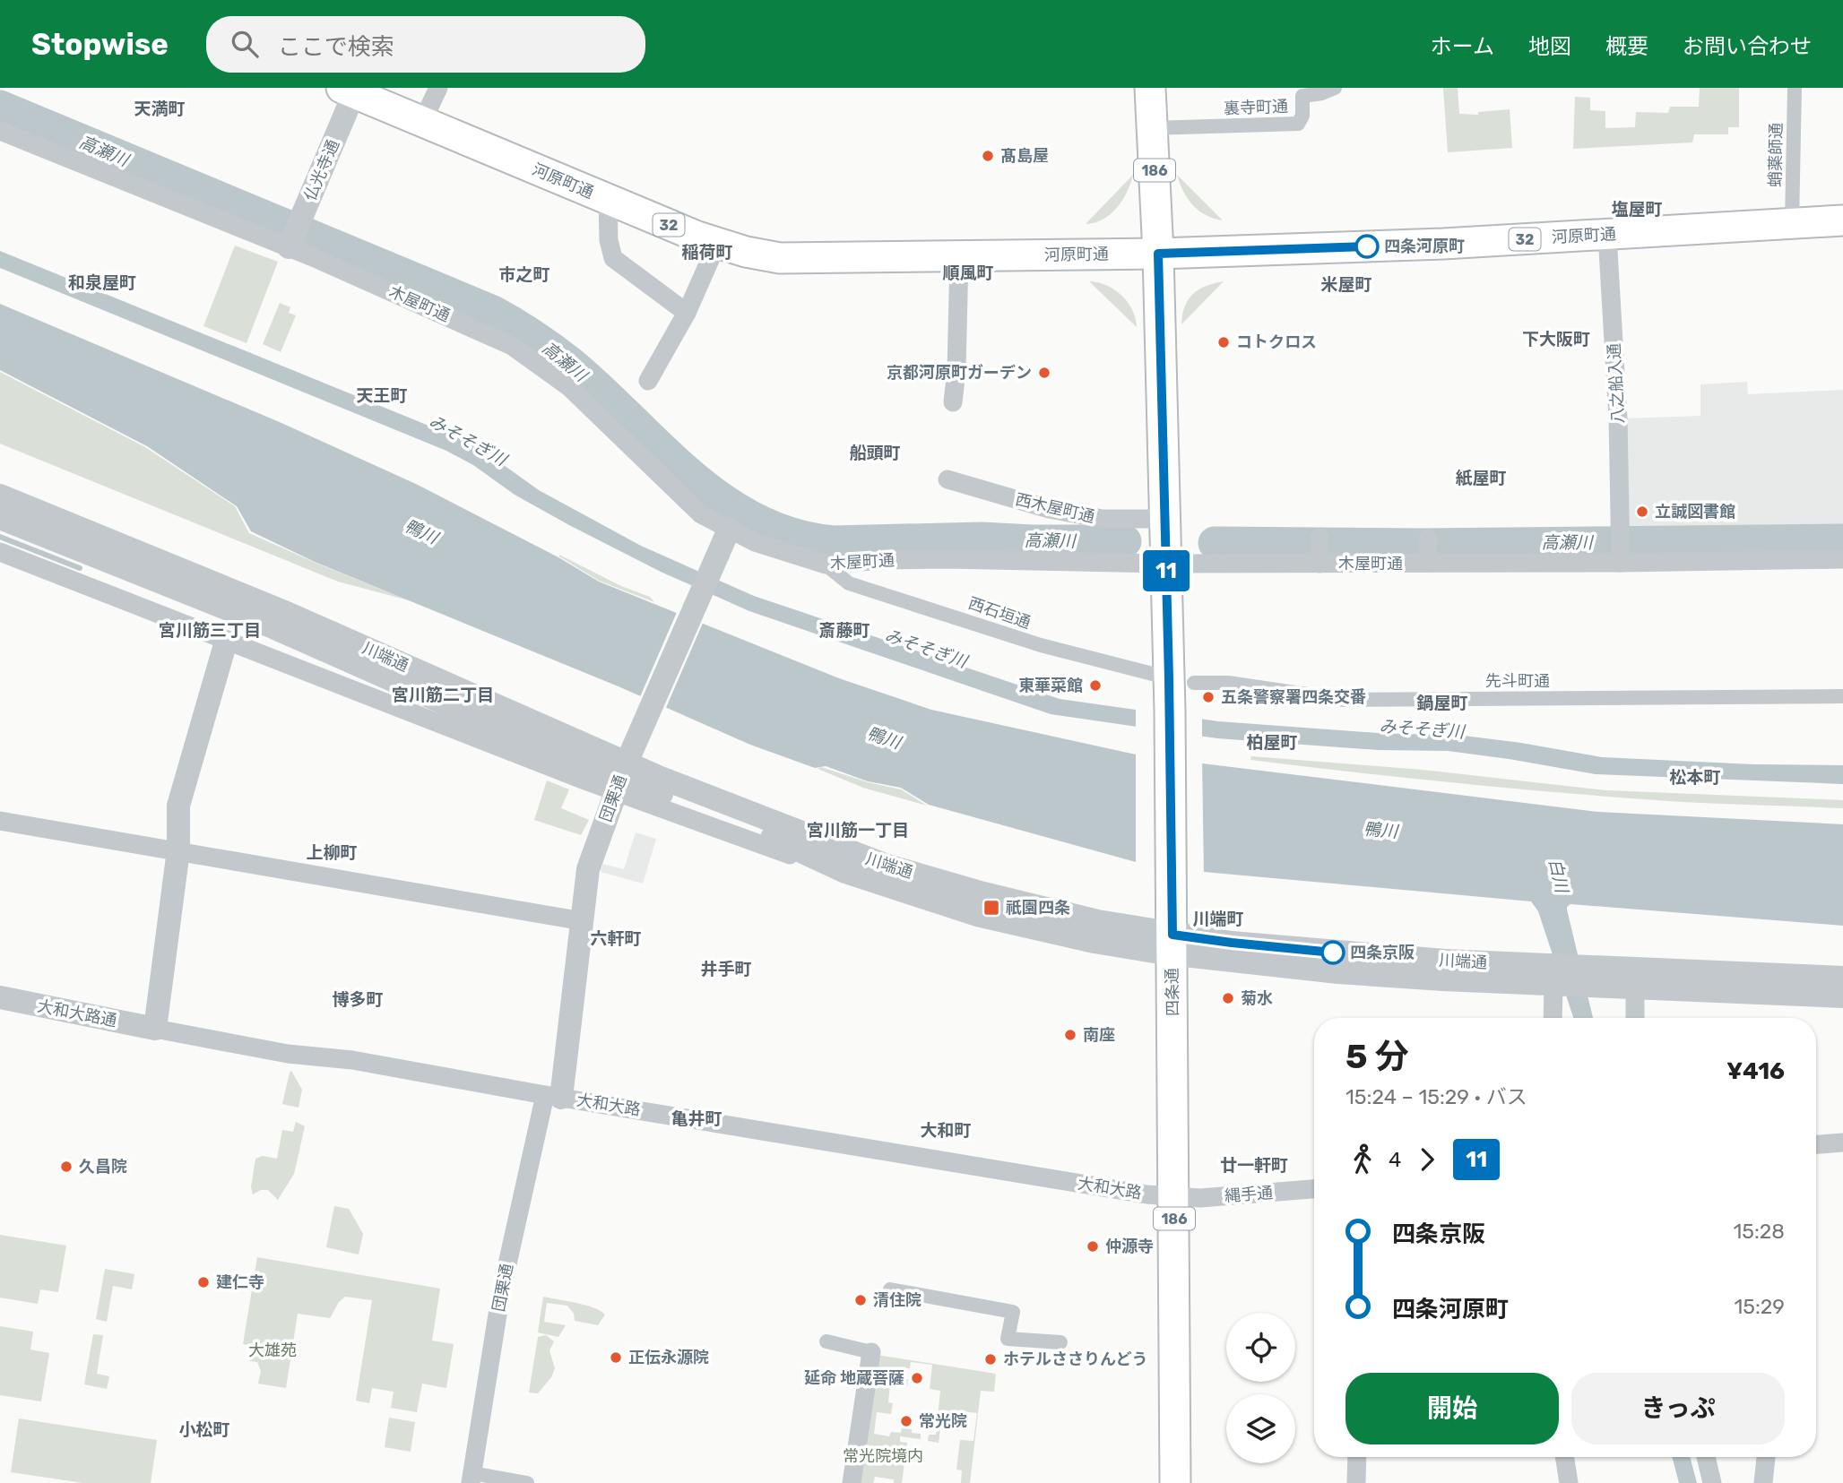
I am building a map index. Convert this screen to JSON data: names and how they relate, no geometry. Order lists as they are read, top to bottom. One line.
{"streets":{"main road":["186","河原町通","32","四条通"],"street":["裏寺町通","蛸薬師通","仏光寺通","木屋町通","八之船入通","西木屋町通","西石垣通","川端通","先斗町通","団栗通","大和大路通","大和大路","縄手通"]},"crossings":[["裏寺町通","四条通"],["蛸薬師通","河原町通"],["仏光寺通","河原町通"],["仏光寺通","木屋町通"],["河原町通","八之船入通"],["河原町通","四条通"],["木屋町通","八之船入通"],["木屋町通","西石垣通"],["木屋町通","団栗通"],["木屋町通","四条通"],["西木屋町通","四条通"],["西石垣通","先斗町通"],["西石垣通","四条通"],["川端通","団栗通"],["川端通","四条通"],["先斗町通","四条通"],["団栗通","大和大路"],["四条通","大和大路"],["四条通","縄手通"],["大和大路通","大和大路"],["大和大路","縄手通"]],"districts":["天満町","塩屋町","稲荷町","順風町","市之町","和泉屋町","米屋町","下大阪町","天王町","船頭町","紙屋町","宮川筋三丁目","斎藤町","宮川筋二丁目","鍋屋町","柏屋町","松本町","宮川筋一丁目","上柳町","川端町","六軒町","井手町","博多町","亀井町","大和町","廿一軒町","小松町"],"water":["高瀬川","みそそぎ川","鴨川","白川"],"parks":["大雄苑","常光院境内"],"places":{"other":["髙島屋","四条河原町","コトクロス","京都河原町ガーデン","立誠図書館","東華菜館","五条警察署四条交番","四条京阪","菊水","南座","久昌院","仲源寺","建仁寺","清住院","正伝永源院","ホテルささりんどう","延命 地蔵菩薩","常光院"],"transit":["祇園四条"]},"lines":["bus line 11"],"page":{"header":"Stopwise","search":"ここで検索","nav":["ホーム","地図","概要","お問い合わせ"],"on_map":"11","heading":["5 分","15:24 – 15:29 · バス","¥416"],"legs":["4","11"],"list":[{"name":"四条京阪","value":"15:28"},{"name":"四条河原町","value":"15:29"}],"buttons":["開始","きっぷ"]}}
